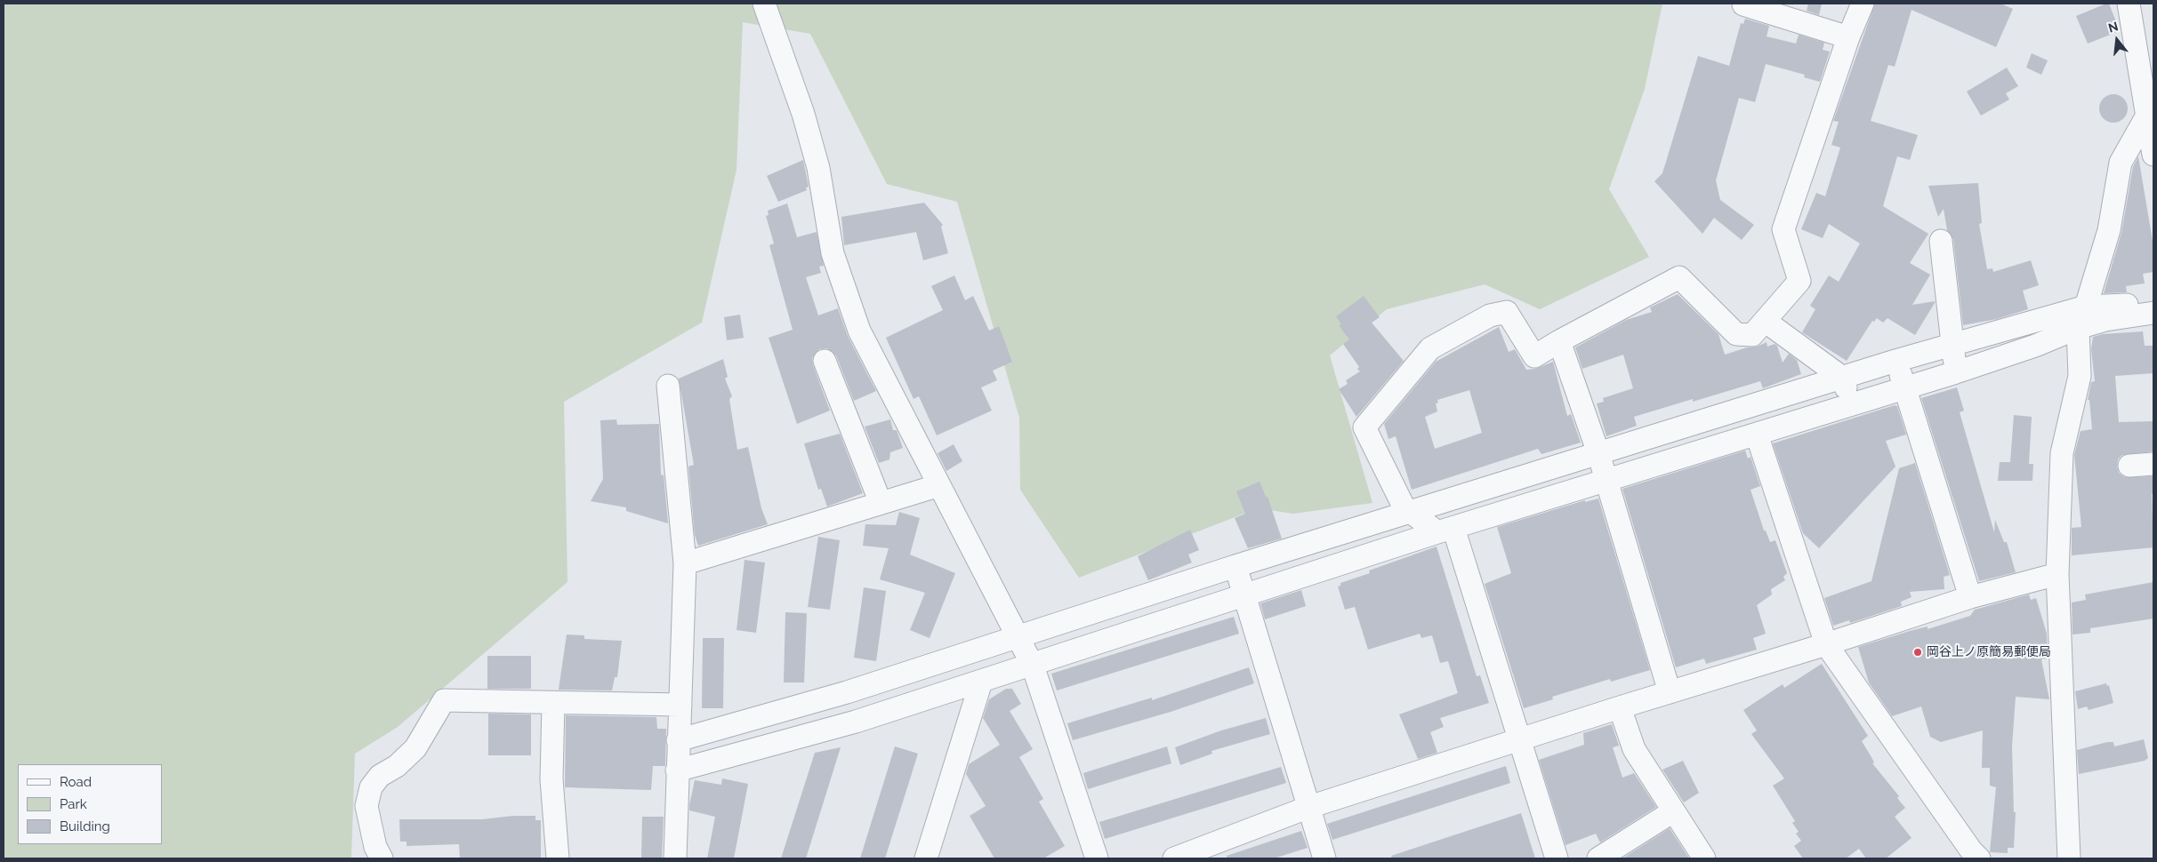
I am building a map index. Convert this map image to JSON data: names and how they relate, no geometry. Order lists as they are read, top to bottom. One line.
{"places":["岡谷上ノ原簡易郵便局"],"legend":["Road","Park","Building"],"north":"top"}
